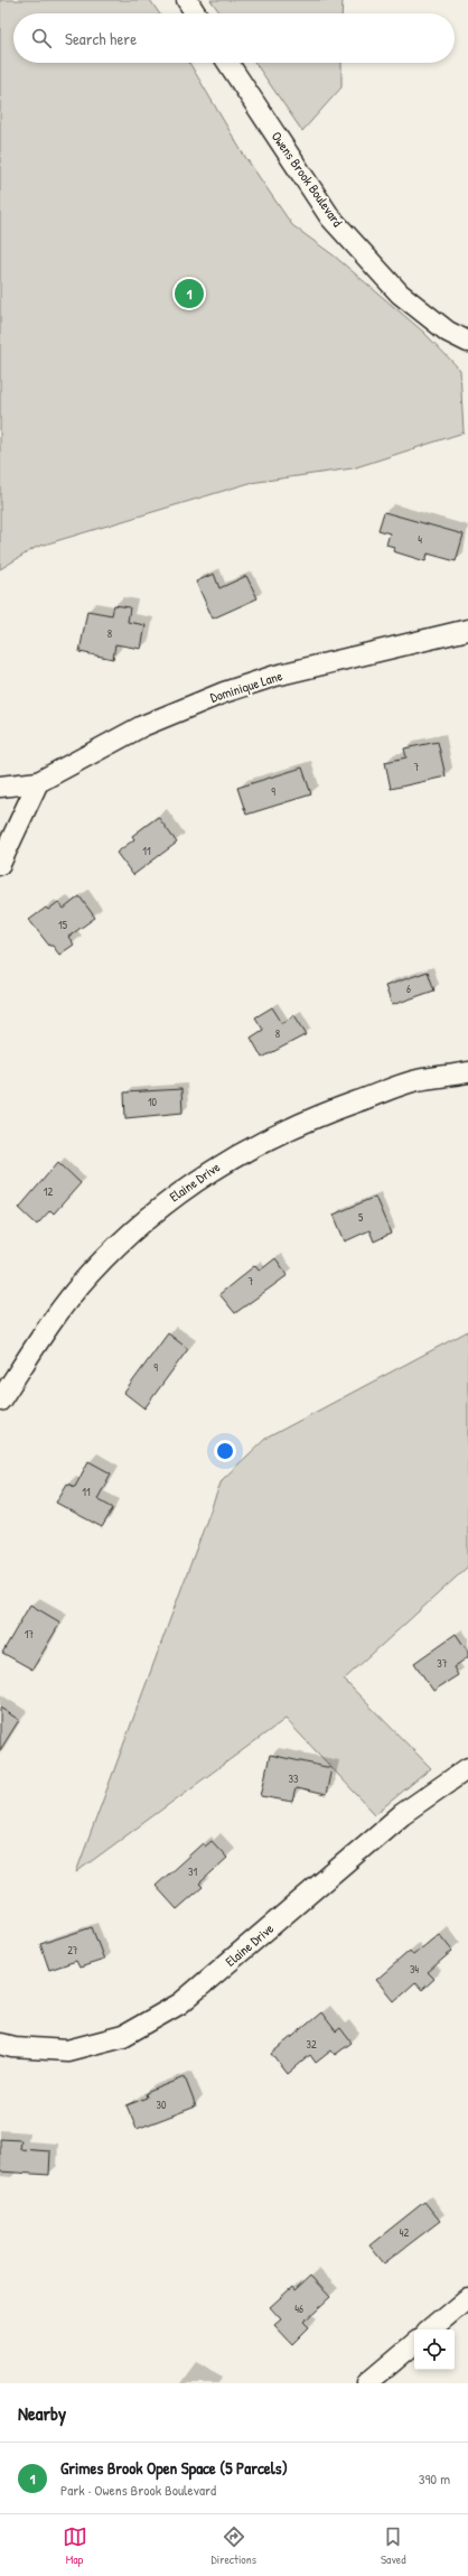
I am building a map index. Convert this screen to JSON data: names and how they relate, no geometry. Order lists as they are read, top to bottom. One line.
{"streets":{"street":["Owens Brook Boulevard","Dominique Lane","Elaine Drive"]},"house_numbers":["4","8","7","9","11","15","6","8","10","12","5","7","9","11","17","37","33","31","27","34","32","30","42","46"],"page":{"search":"Search here","pins":"1","heading":"Nearby","list":[{"mark":"1","name":"Grimes Brook Open Space (5 Parcels)","note":"Park · Owens Brook Boulevard","value":"390 m"}],"nav":["Map","Directions","Saved"]}}
